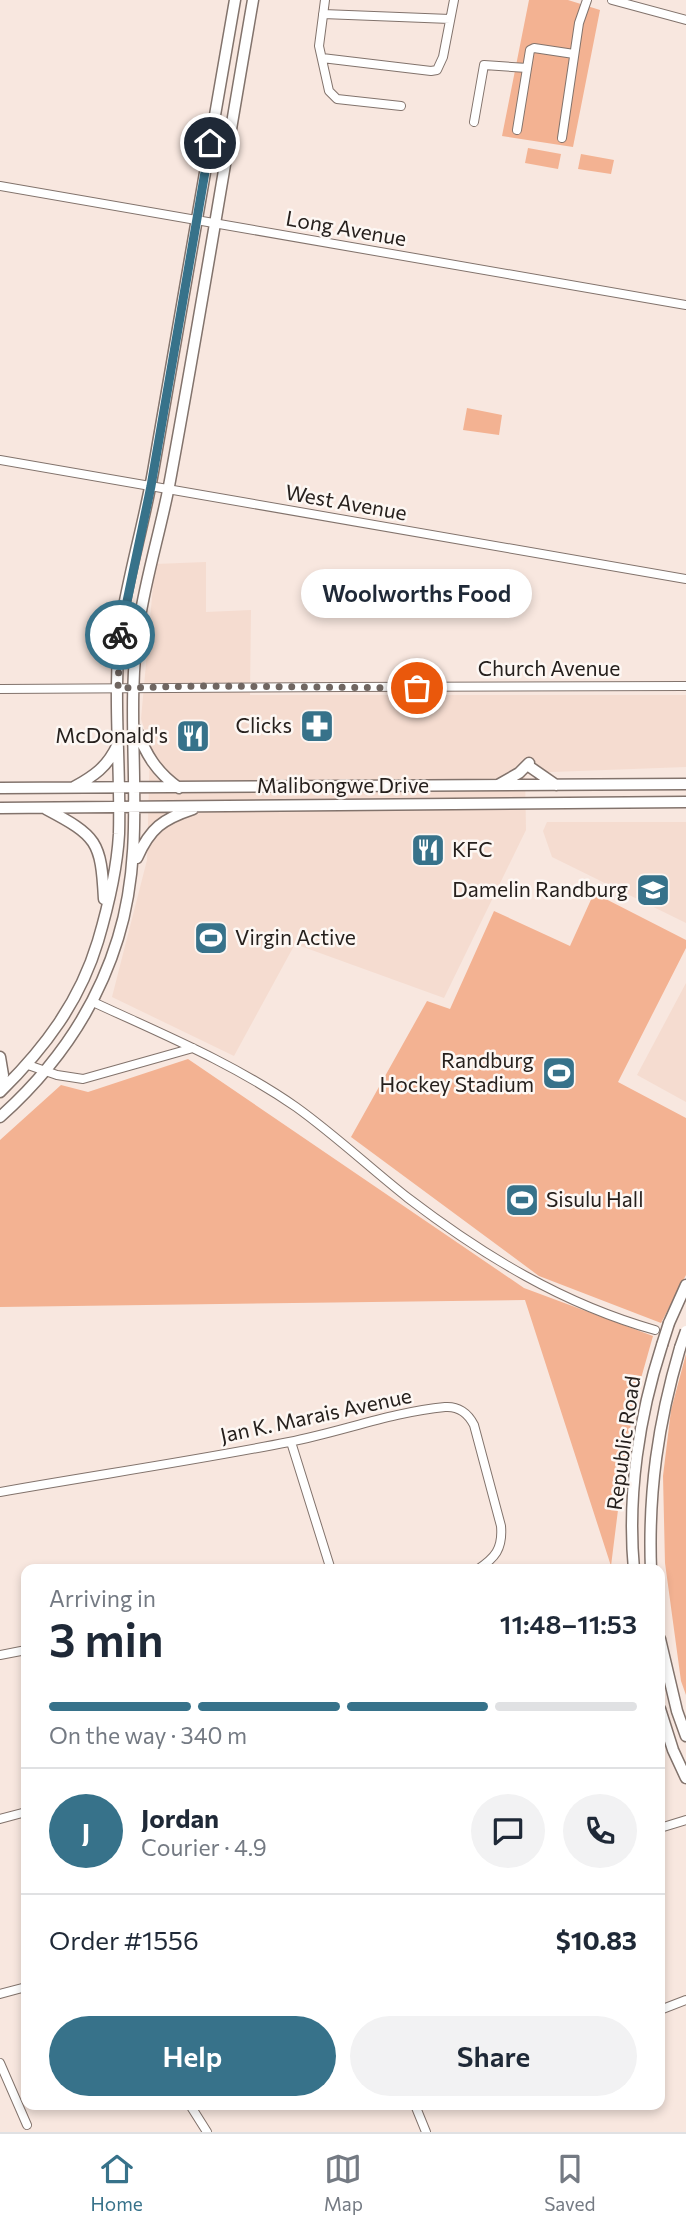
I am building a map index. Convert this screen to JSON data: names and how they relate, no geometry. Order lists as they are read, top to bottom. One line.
{"streets":{"main road":["Malibongwe Drive","Republic Road"],"street":["Long Avenue","West Avenue","Church Avenue","Jan K. Marais Avenue"]},"places":{"other":["Woolworths Food"],"pharmacy":["Clicks"],"restaurant":["McDonald's","KFC"],"school or university":["Damelin Randburg"],"sports":["Virgin Active","Randburg Hockey Stadium","Sisulu Hall"]},"page":{"bubble":"Woolworths Food","heading":["3 min","Arriving in","11:48–11:53"],"panel":["Jordan","Courier · 4.9","Order #1556","$10.83"],"bar":"On the way · 340 m","round":"J","buttons":["Help","Share"],"tabs":["Home","Map","Saved"]}}
